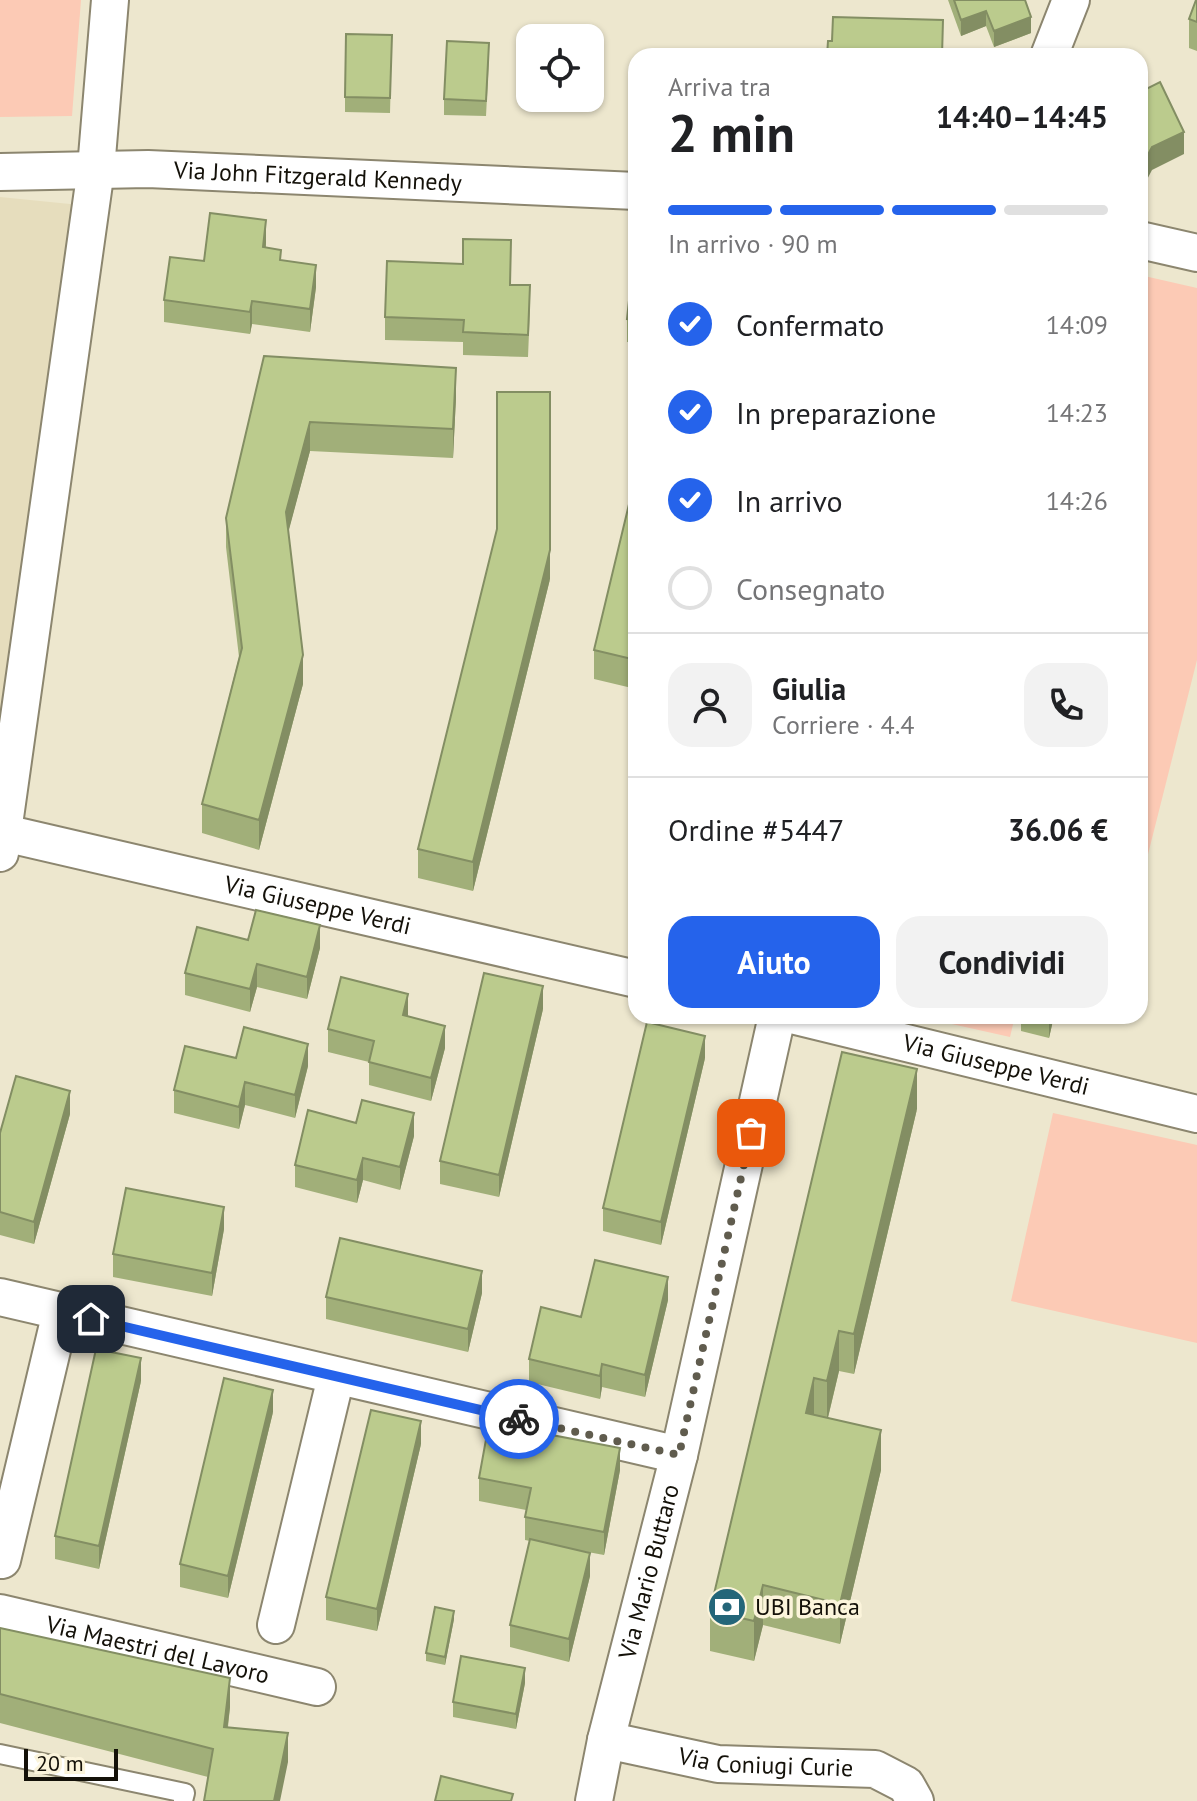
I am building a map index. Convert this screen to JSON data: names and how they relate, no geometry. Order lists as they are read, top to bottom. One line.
{"streets":{"street":["Via John Fitzgerald Kennedy","Via Giuseppe Verdi","Via Mario Buttaro","Via Maestri del Lavoro","Via Coniugi Curie"]},"crossings":[["Via Mario Buttaro","Via Coniugi Curie"]],"places":{"bank":["UBI Banca"]},"scale_bar":"20 m","page":{"heading":["2 min","Arriva tra","14:40–14:45"],"panel":["Giulia","Corriere · 4.4","Ordine #5447","36.06 €"],"bar":"In arrivo · 90 m","list":[["Confermato","14:09"],["In preparazione","14:23"],["In arrivo","14:26"],"Consegnato"],"buttons":["Aiuto","Condividi"],"scale":"20 m"}}
